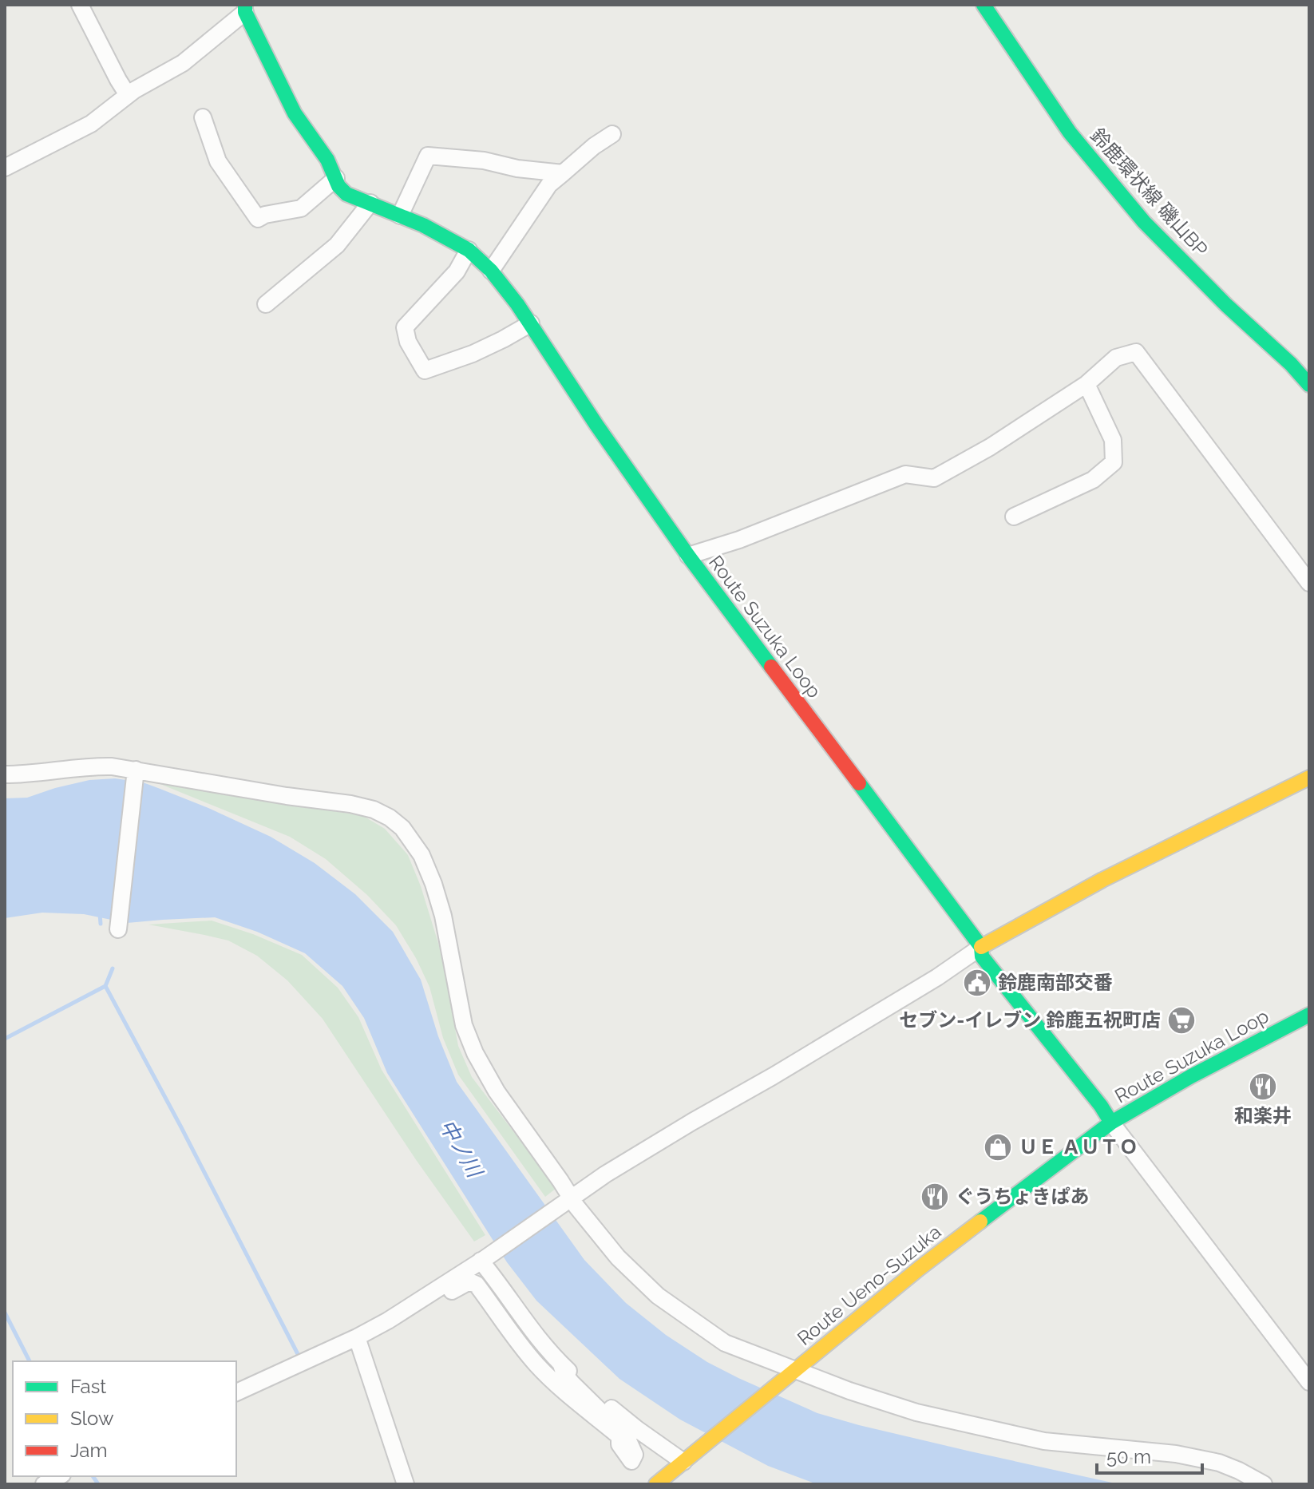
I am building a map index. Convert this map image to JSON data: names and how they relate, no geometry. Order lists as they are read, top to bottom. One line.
{"streets":{"main road":["鈴鹿環状線 磯山BP","Route Suzuka Loop","Route Ueno-Suzuka"]},"crossings":[["Route Suzuka Loop","Route Ueno-Suzuka"]],"water":["中ノ川"],"places":{"public building":["鈴鹿南部交番"],"supermarket":["セブン-イレブン 鈴鹿五祝町店"],"restaurant":["和楽井","ぐうちょきぱあ"],"shop":["ＵＥ ＡＵＴＯ"]},"legend":["Fast","Slow","Jam"],"scale_bar":"50 m"}
